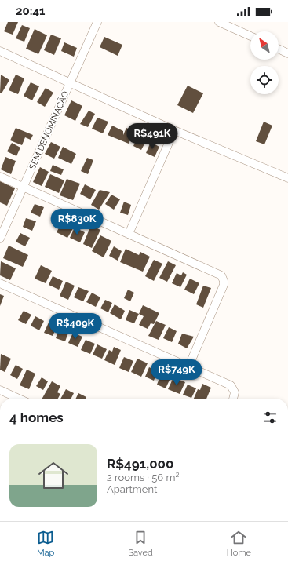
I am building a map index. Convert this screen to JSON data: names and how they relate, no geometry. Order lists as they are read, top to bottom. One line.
{"streets":{"street":["SEM DENOMINAÇÃO"]},"north":"top left","page":{"status":"20:41","price":["R$491K","R$830K","R$409K","R$749K"],"heading":"4 homes","list":[{"name":"R$491,000","note":"2 rooms · 56 m² · Apartment"}],"tabs":["Map","Saved","Home"]}}
